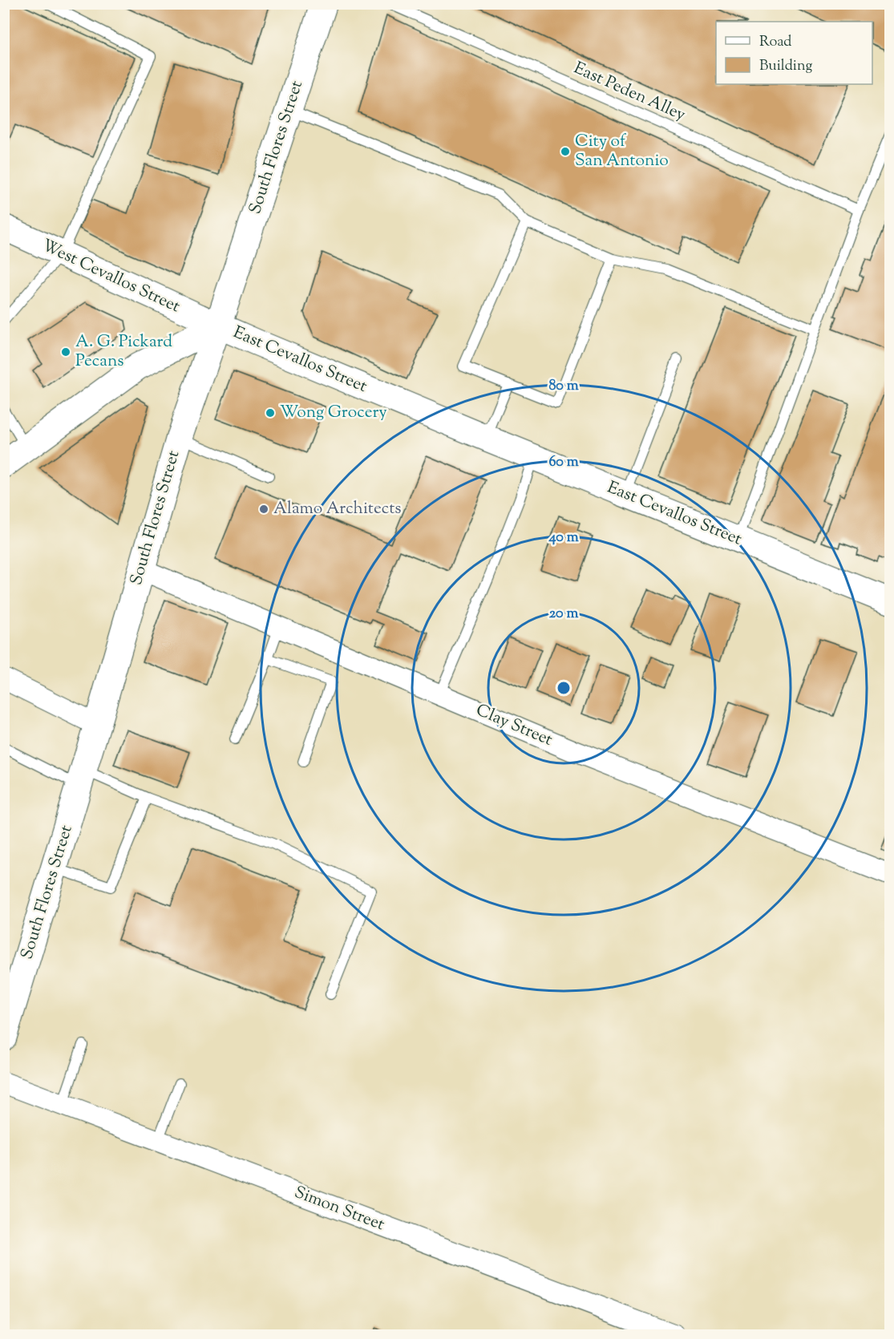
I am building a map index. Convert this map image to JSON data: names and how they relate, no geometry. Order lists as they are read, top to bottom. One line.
{"streets":{"main road":["South Flores Street"],"street":["West Cevallos Street","East Cevallos Street","Clay Street","Simon Street"],"lane":["East Peden Alley"]},"crossings":[["South Flores Street","West Cevallos Street"],["South Flores Street","East Cevallos Street"],["South Flores Street","Clay Street"],["West Cevallos Street","East Cevallos Street"]],"places":["City of San Antonio","A. G. Pickard Pecans","Wong Grocery","Alamo Architects"],"legend":["Road","Building"],"rings":["80 m","60 m","40 m","20 m"]}
